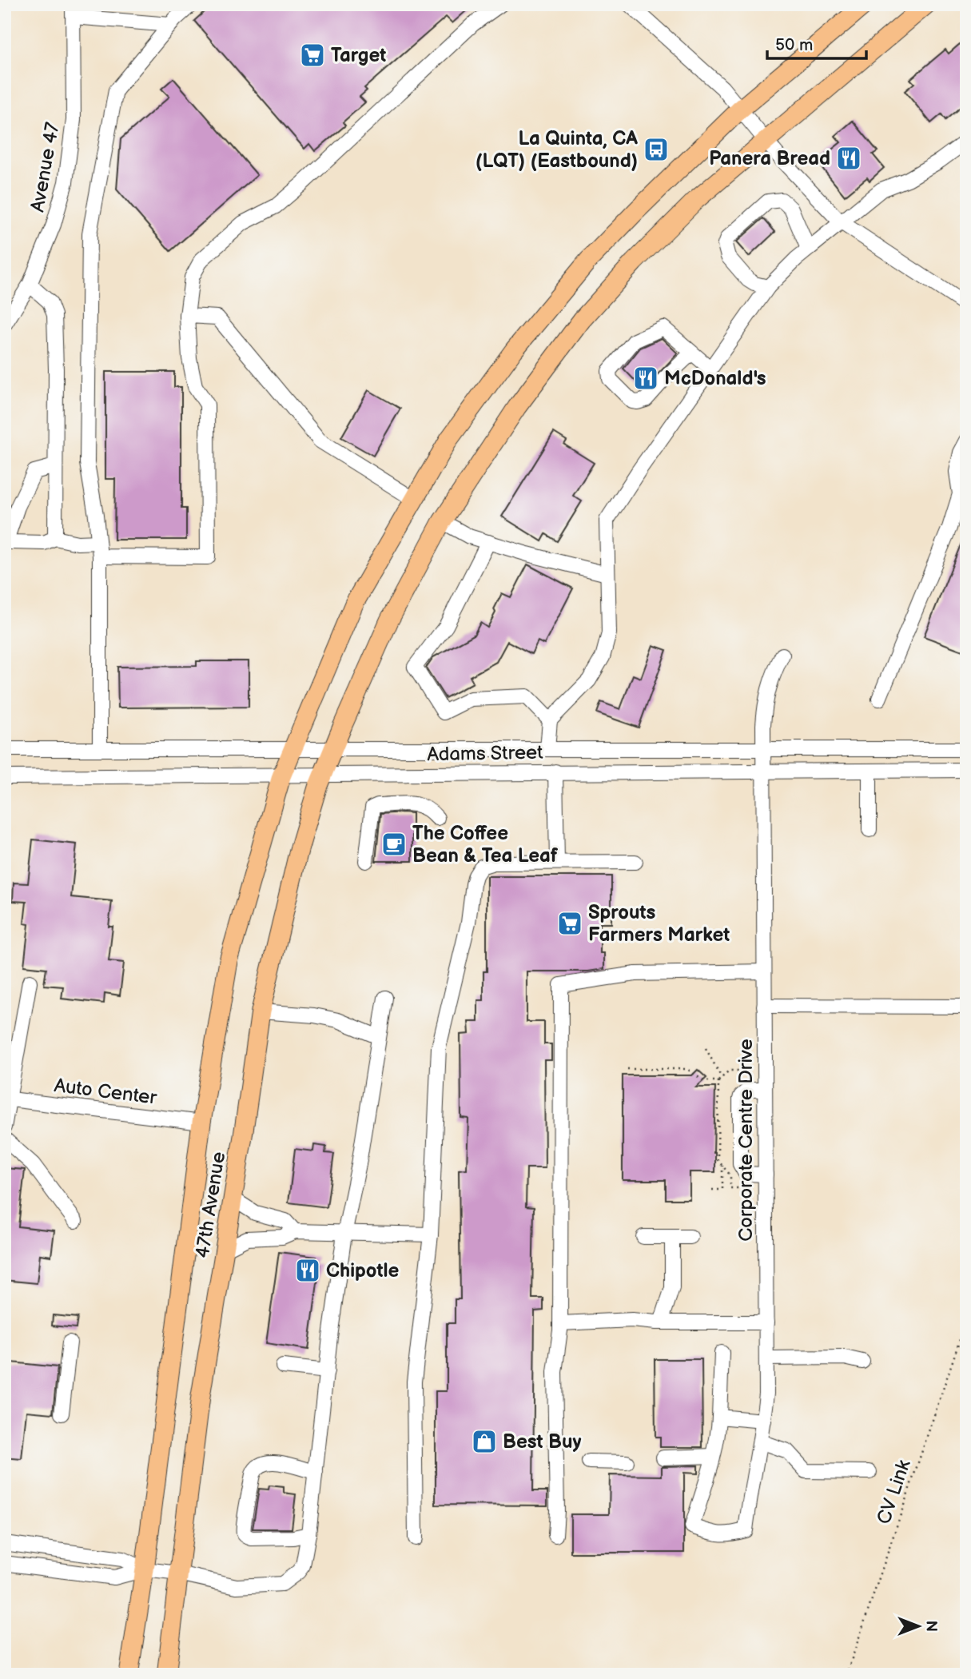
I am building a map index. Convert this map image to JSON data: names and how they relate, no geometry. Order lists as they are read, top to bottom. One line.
{"streets":{"main road":["47th Avenue"],"street":["Avenue 47","Adams Street","Auto Center","Corporate Centre Drive"],"path":["CV Link"]},"crossings":[["Adams Street","Corporate Centre Drive"],["Adams Street","47th Avenue"],["Auto Center","47th Avenue"]],"places":{"supermarket":["Target","Sprouts Farmers Market"],"bus stop":["La Quinta, CA (LQT) (Eastbound)"],"restaurant":["Panera Bread","McDonald's","Chipotle"],"cafe":["The Coffee Bean & Tea Leaf"],"shop":["Best Buy"]},"scale_bar":"50 m","north":"right"}
